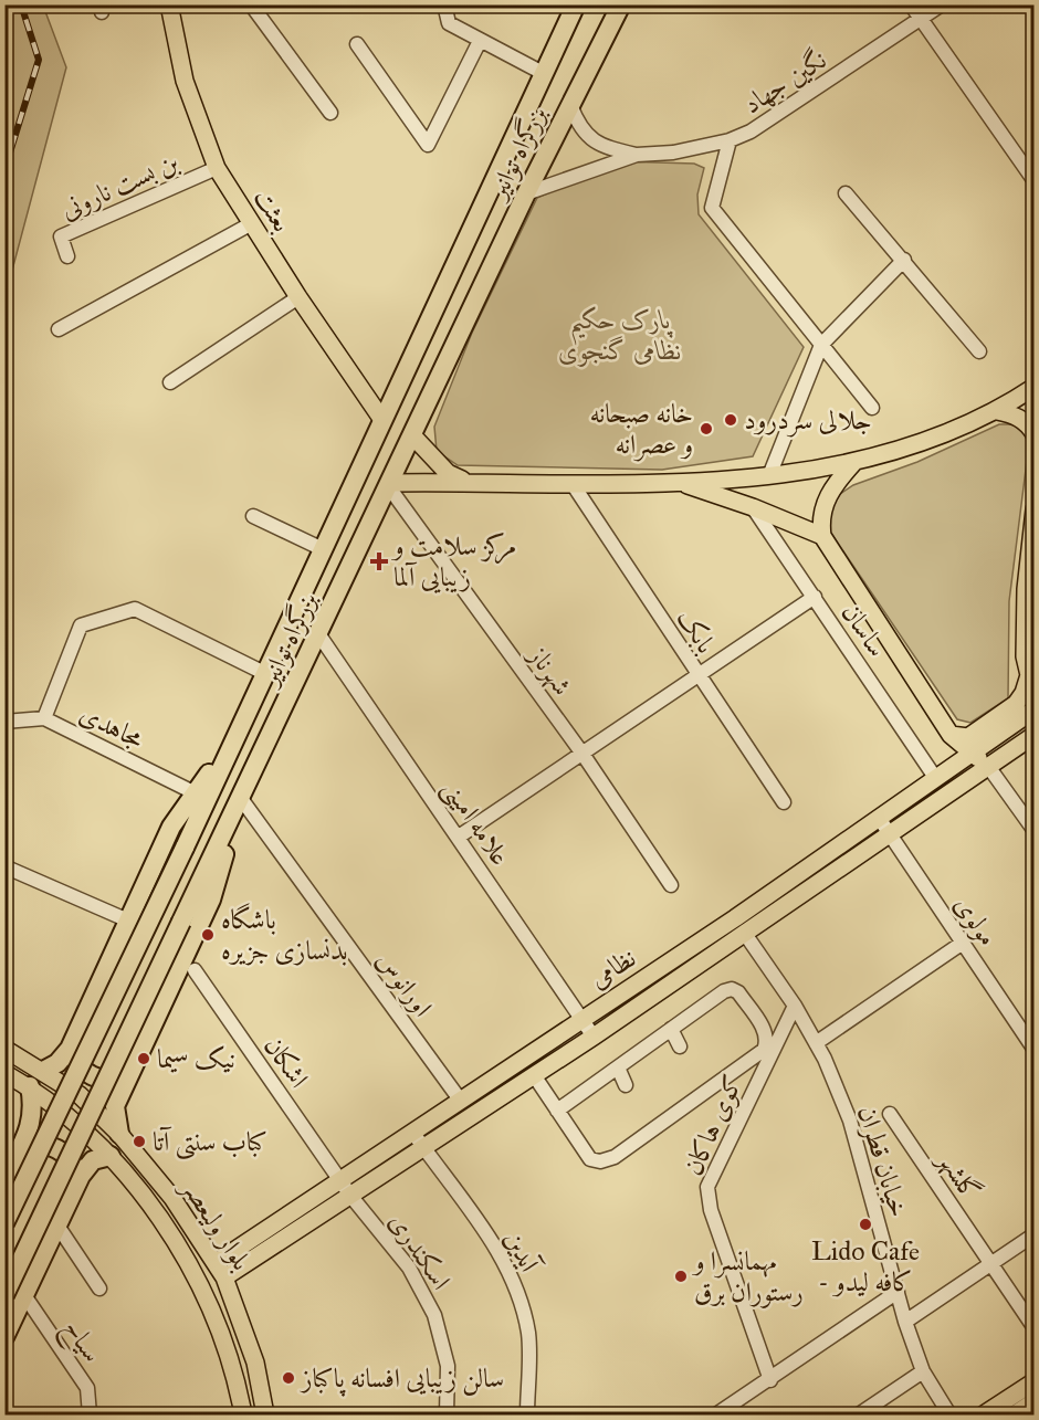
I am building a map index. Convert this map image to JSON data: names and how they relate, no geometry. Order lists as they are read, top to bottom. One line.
{"streets":{"highway":["بزرگراه توانیر"],"main road":["بعثت","نظامی","بلوار ولیعصر"],"street":["نگین جهاد","بن بست نارونی","ساسان","بابک","شهرناز","مجاهدی","علامه امینی","مولوی","اورانوس","اشکان","کوی هاکان","خیابان قطران","گلشهر","اسکندری","آیدین","سیاح"]},"crossings":[["بزرگراه توانیر","بعثت"],["بزرگراه توانیر","شهرناز"],["بزرگراه توانیر","علامه امینی"],["بزرگراه توانیر","اورانوس"],["بن بست نارونی","بعثت"],["ساسان","نظامی"],["علامه امینی","نظامی"],["مولوی","نظامی"],["نظامی","اورانوس"],["نظامی","اشکان"],["نظامی","خیابان قطران"],["نظامی","بلوار ولیعصر"],["نظامی","اسکندری"],["نظامی","آیدین"],["اشکان","اسکندری"],["کوی هاکان","خیابان قطران"]],"parks":["پارک حکیم نظامی گنجوی"],"places":{"other":["جلالی سردرود","خانه صبحانه و عصرانه","باشگاه بدنسازی جزیره","نیک سیما","کباب سنتی آتا","Lido Cafe - کافه لیدو","مهمانسرا و رستوران برق","سالن زیبایی افسانه پاکباز"],"health":["مرکز سلامت و زیبایی آلما"]}}
